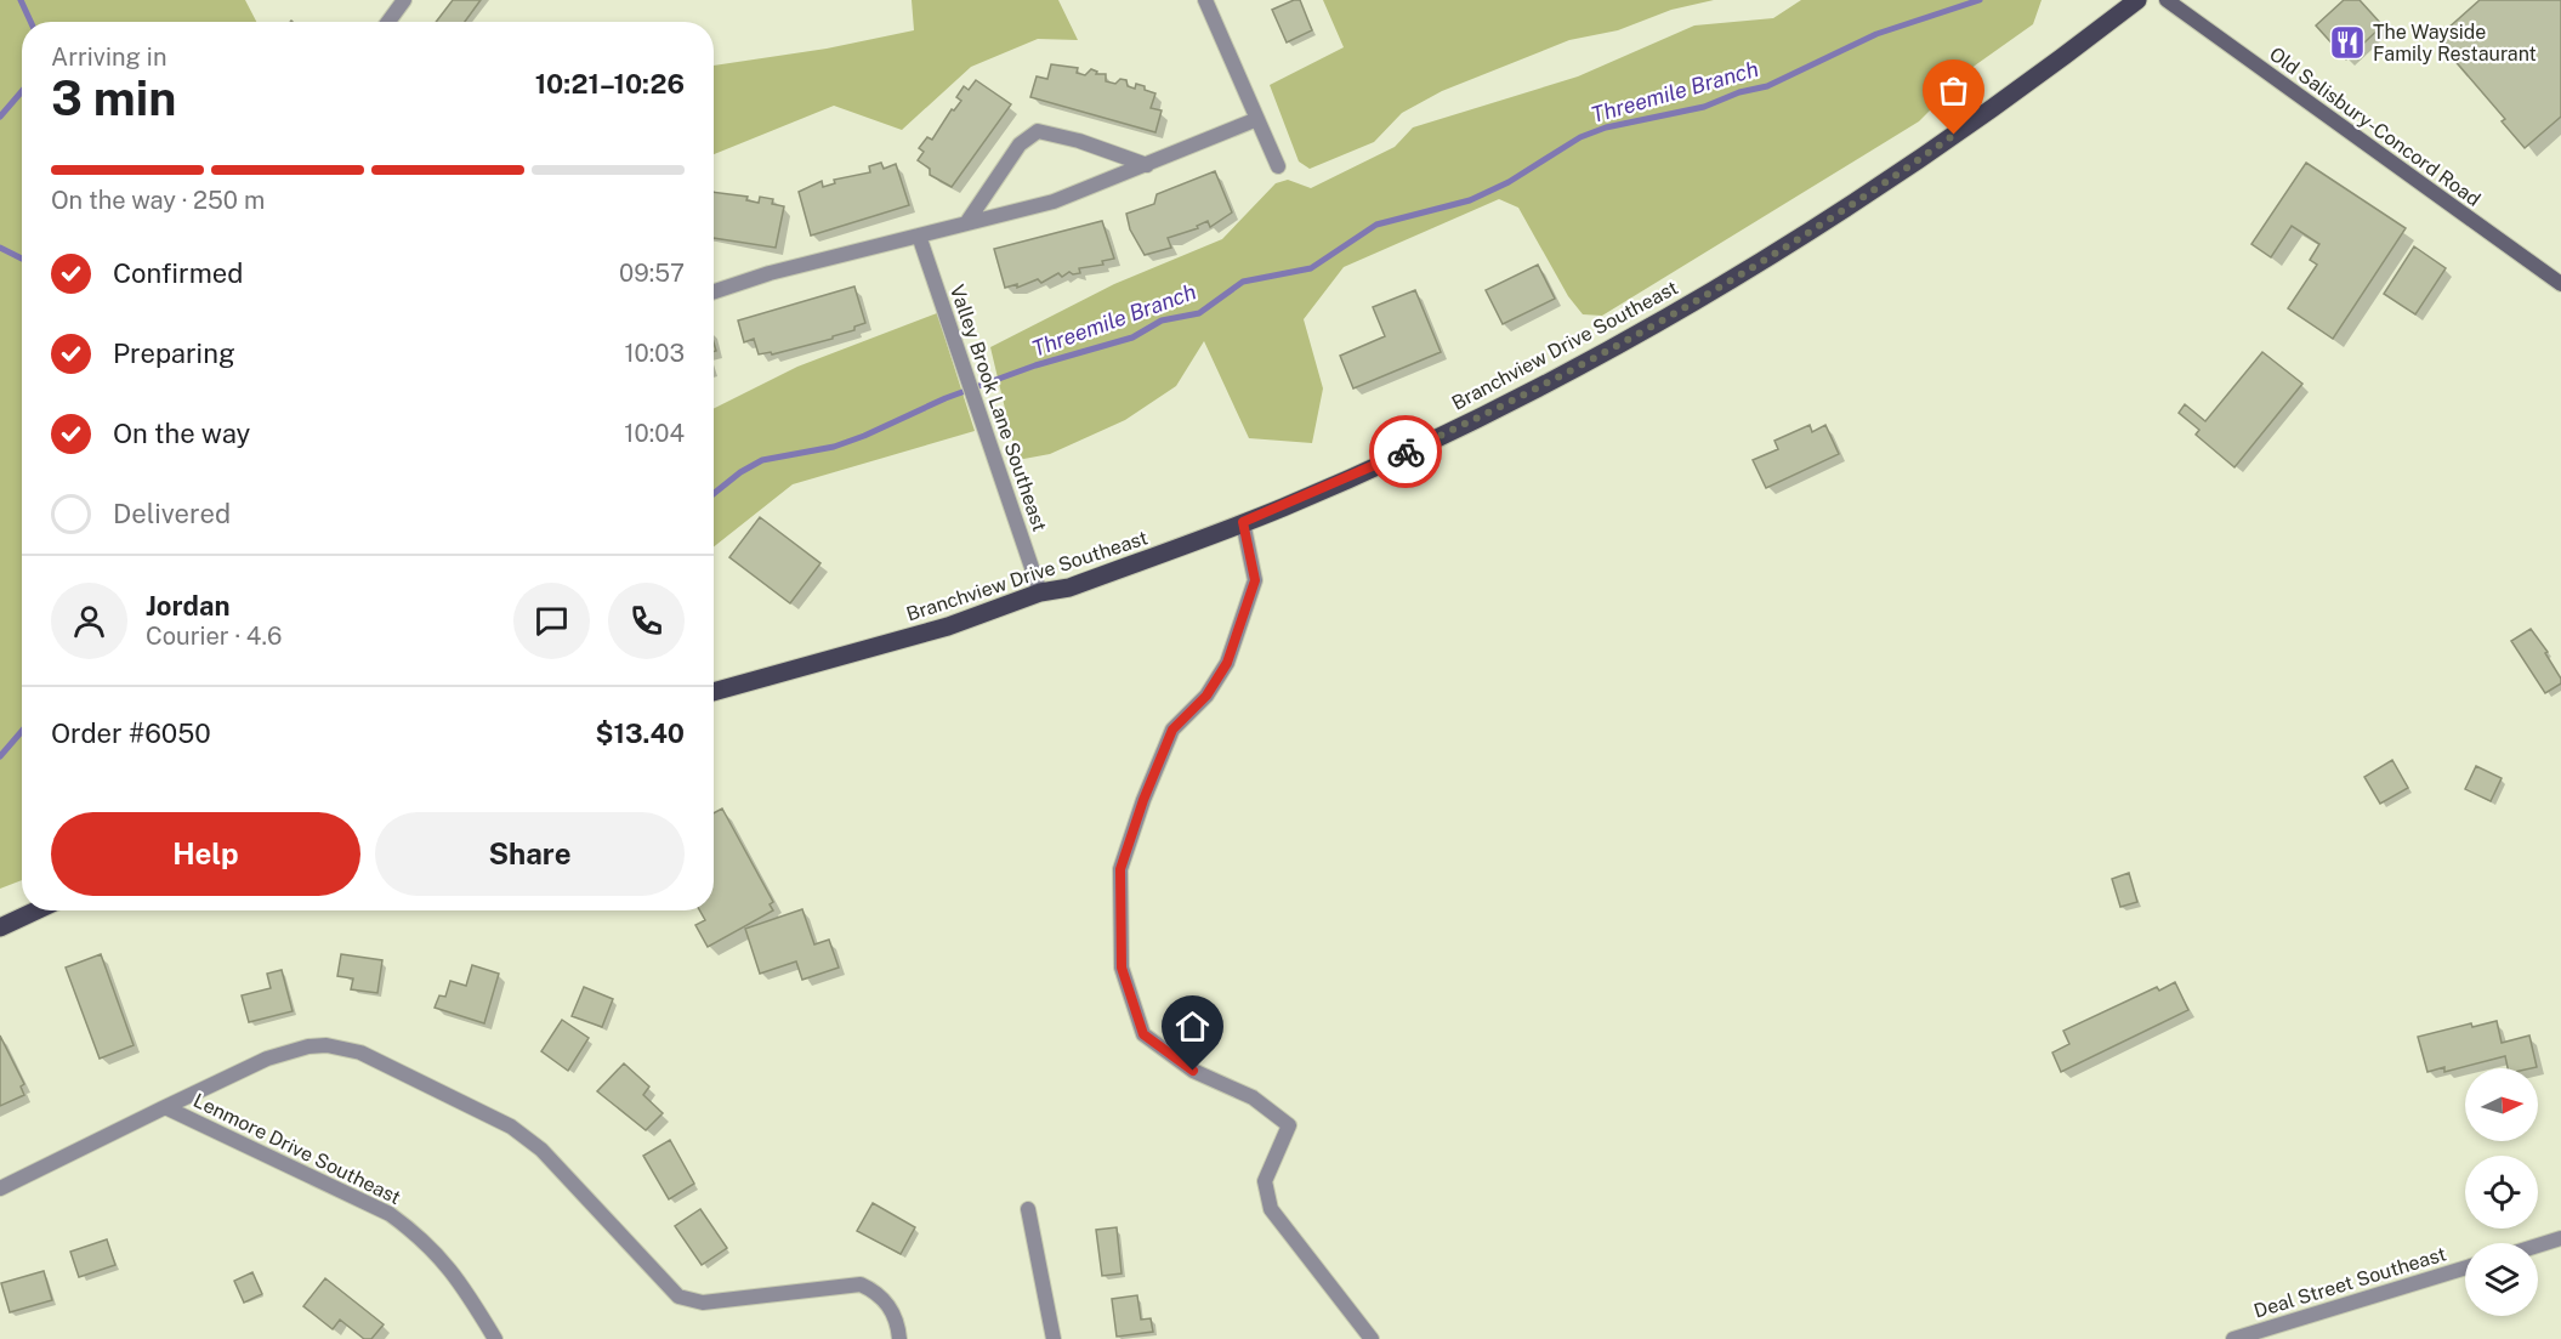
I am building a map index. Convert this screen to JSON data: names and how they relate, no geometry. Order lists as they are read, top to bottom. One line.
{"streets":{"main road":["Old Salisbury-Concord Road","Branchview Drive Southeast"],"street":["Valley Brook Lane Southeast","Lenmore Drive Southeast","Deal Street Southeast"]},"crossings":[["Branchview Drive Southeast","Valley Brook Lane Southeast"]],"water":["Threemile Branch"],"places":{"restaurant":["The Wayside Family Restaurant"]},"north":"right","page":{"heading":["3 min","Arriving in","10:21–10:26"],"panel":["Jordan","Courier · 4.6","Order #6050","$13.40"],"bar":"On the way · 250 m","list":[["Confirmed","09:57"],["Preparing","10:03"],["On the way","10:04"],"Delivered"],"buttons":["Help","Share"]}}
